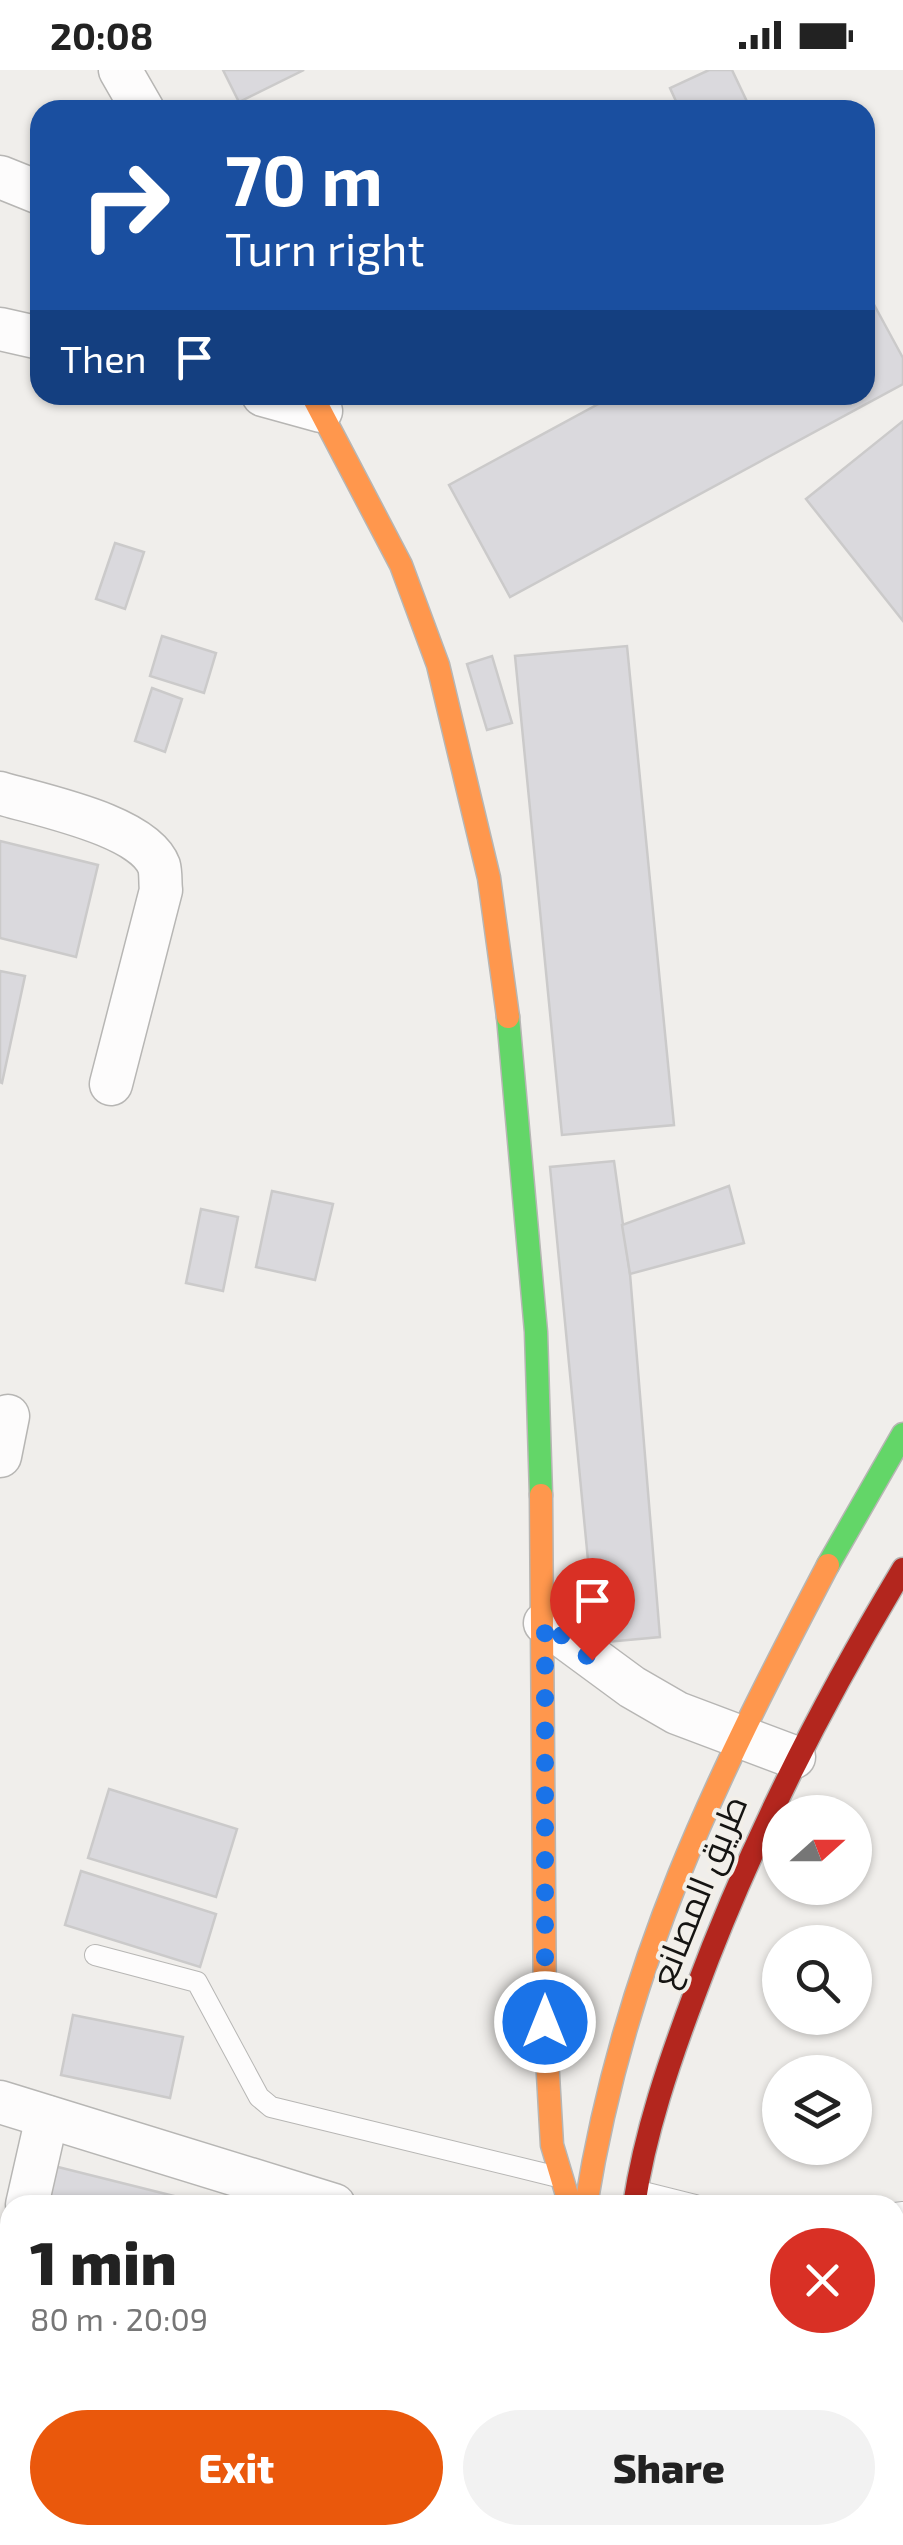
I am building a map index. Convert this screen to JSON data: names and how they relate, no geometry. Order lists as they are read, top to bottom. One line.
{"streets":{"street":["طريق المصانع"]},"north":"right","page":{"status":"20:08","turn":["70 m","Turn right"],"then":"Then","heading":["1 min","80 m · 20:09"],"buttons":["Exit","Share"]}}
